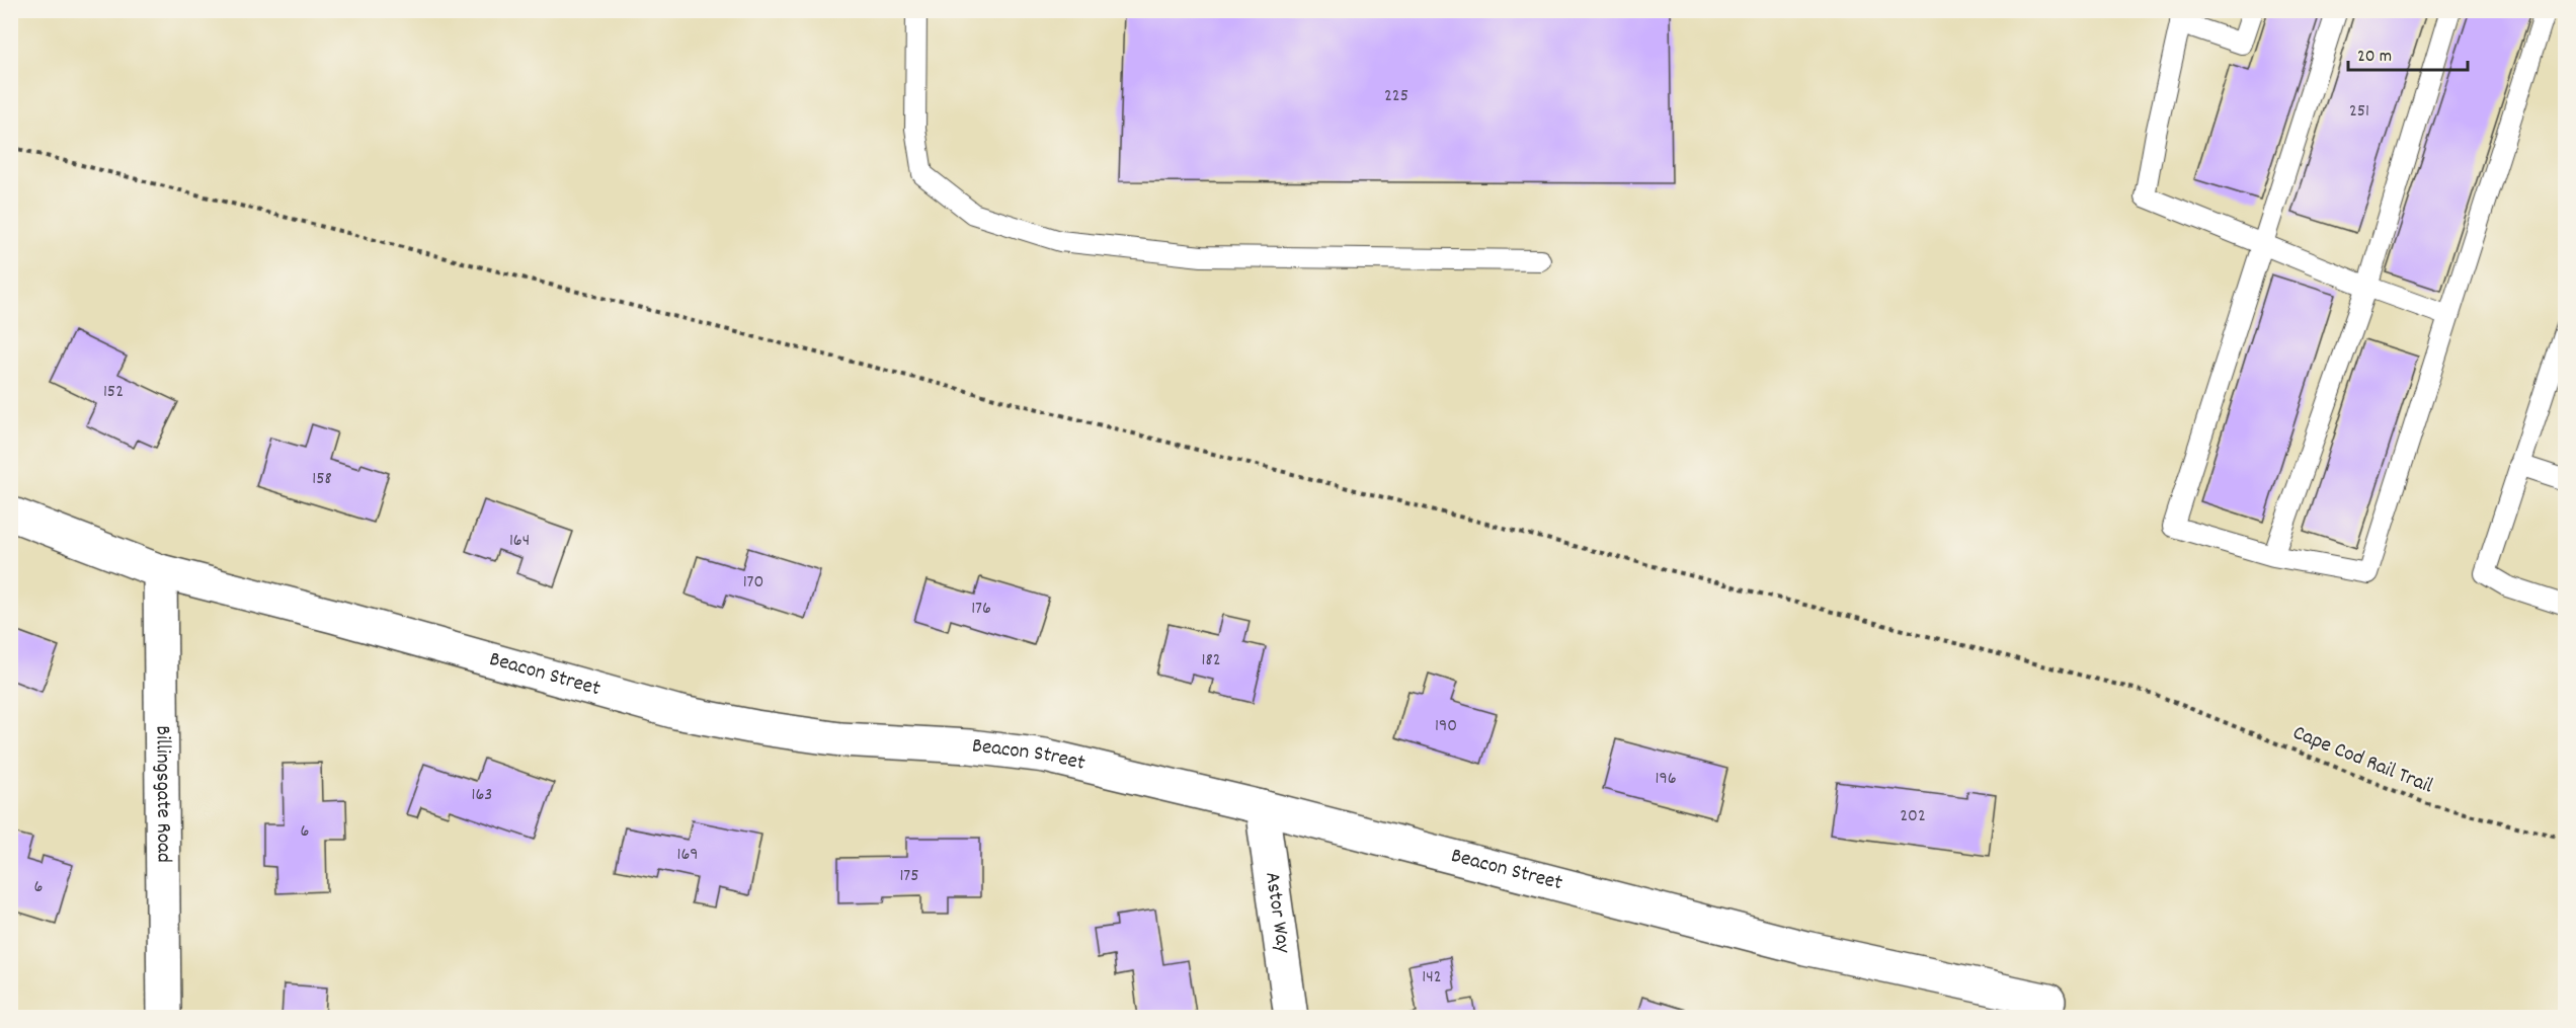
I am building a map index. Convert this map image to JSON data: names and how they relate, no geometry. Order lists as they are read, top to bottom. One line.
{"streets":{"street":["Beacon Street","Billingsgate Road","Astor Way"],"path":["Cape Cod Rail Trail"]},"crossings":[["Beacon Street","Billingsgate Road"],["Beacon Street","Astor Way"]],"house_numbers":["225","251","152","158","164","170","176","182","190","196","163","202","6","169","175","6","142"],"scale_bar":"20 m"}
